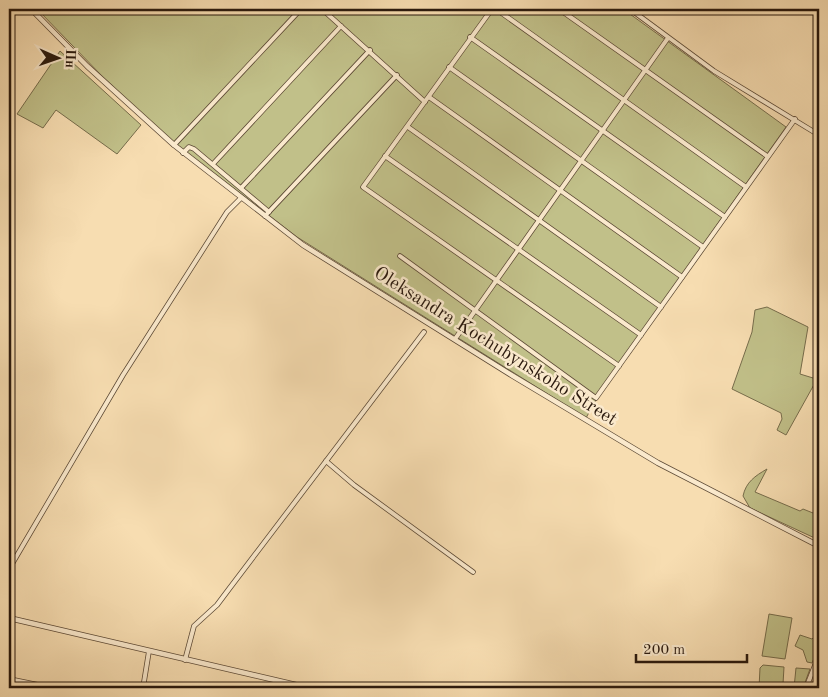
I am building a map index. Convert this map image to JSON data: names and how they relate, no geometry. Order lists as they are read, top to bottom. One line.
{"streets":{"street":["Oleksandra Kochubynskoho Street"]},"scale_bar":"200 m","north":"right"}
